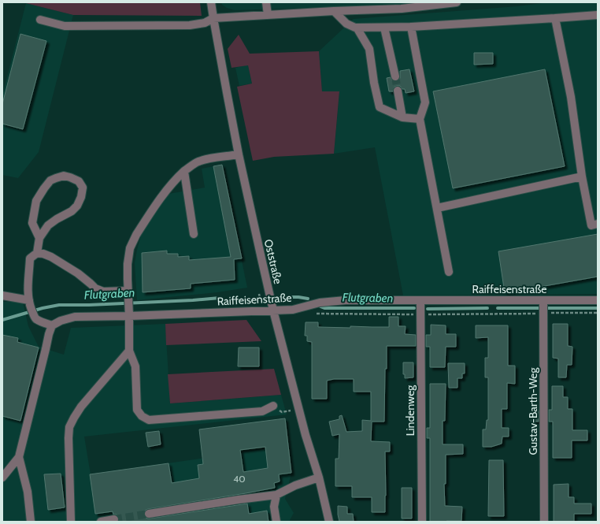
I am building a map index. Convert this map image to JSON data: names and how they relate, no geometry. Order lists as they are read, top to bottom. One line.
{"streets":{"street":["Oststraße","Raiffeisenstraße","Lindenweg","Gustav-Barth-Weg"]},"crossings":[["Oststraße","Raiffeisenstraße"],["Raiffeisenstraße","Lindenweg"],["Raiffeisenstraße","Gustav-Barth-Weg"]],"water":["Flutgraben"],"house_numbers":["40"]}
